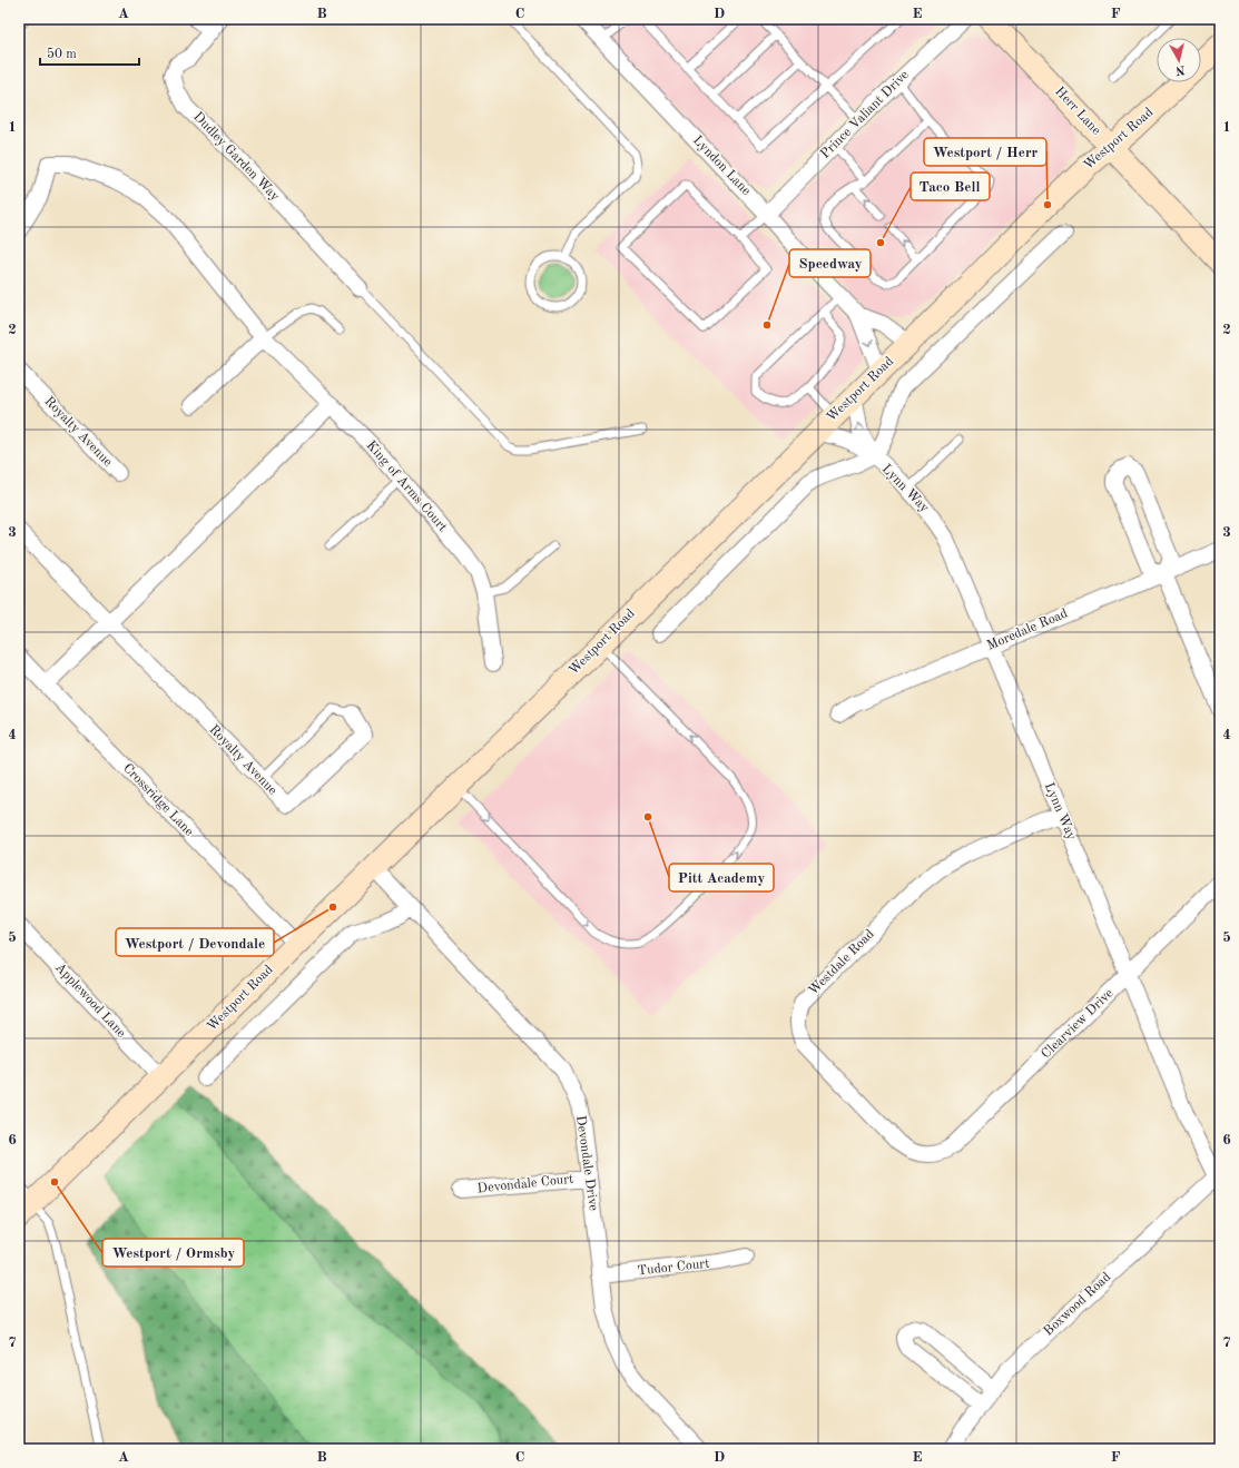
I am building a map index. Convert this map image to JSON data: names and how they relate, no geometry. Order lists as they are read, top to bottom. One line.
{"streets":{"main road":["Herr Lane","Westport Road"],"street":["Prince Valiant Drive","Dudley Garden Way","Lyndon Lane","Royalty Avenue","King of Arms Court","Lynn Way","Moredale Road","Crossridge Lane","Westdale Road","Applewood Lane","Clearview Drive","Devondale Drive","Devondale Court","Tudor Court","Boxwood Road"]},"crossings":[["Herr Lane","Westport Road"],["Prince Valiant Drive","Lyndon Lane"],["Westport Road","Lyndon Lane"],["Westport Road","Lynn Way"],["Westport Road","Crossridge Lane"],["Westport Road","Applewood Lane"],["Westport Road","Devondale Drive"],["Lynn Way","Moredale Road"],["Lynn Way","Westdale Road"],["Lynn Way","Clearview Drive"],["Lynn Way","Boxwood Road"],["Westdale Road","Clearview Drive"],["Devondale Drive","Devondale Court"],["Devondale Drive","Tudor Court"]],"places":["Westport / Herr","Taco Bell","Speedway","Pitt Academy","Westport / Devondale","Westport / Ormsby"],"scale_bar":"50 m","north":"bottom","grid":{"columns":["A","B","C","D","E","F"],"rows":["1","2","3","4","5","6","7"]}}
